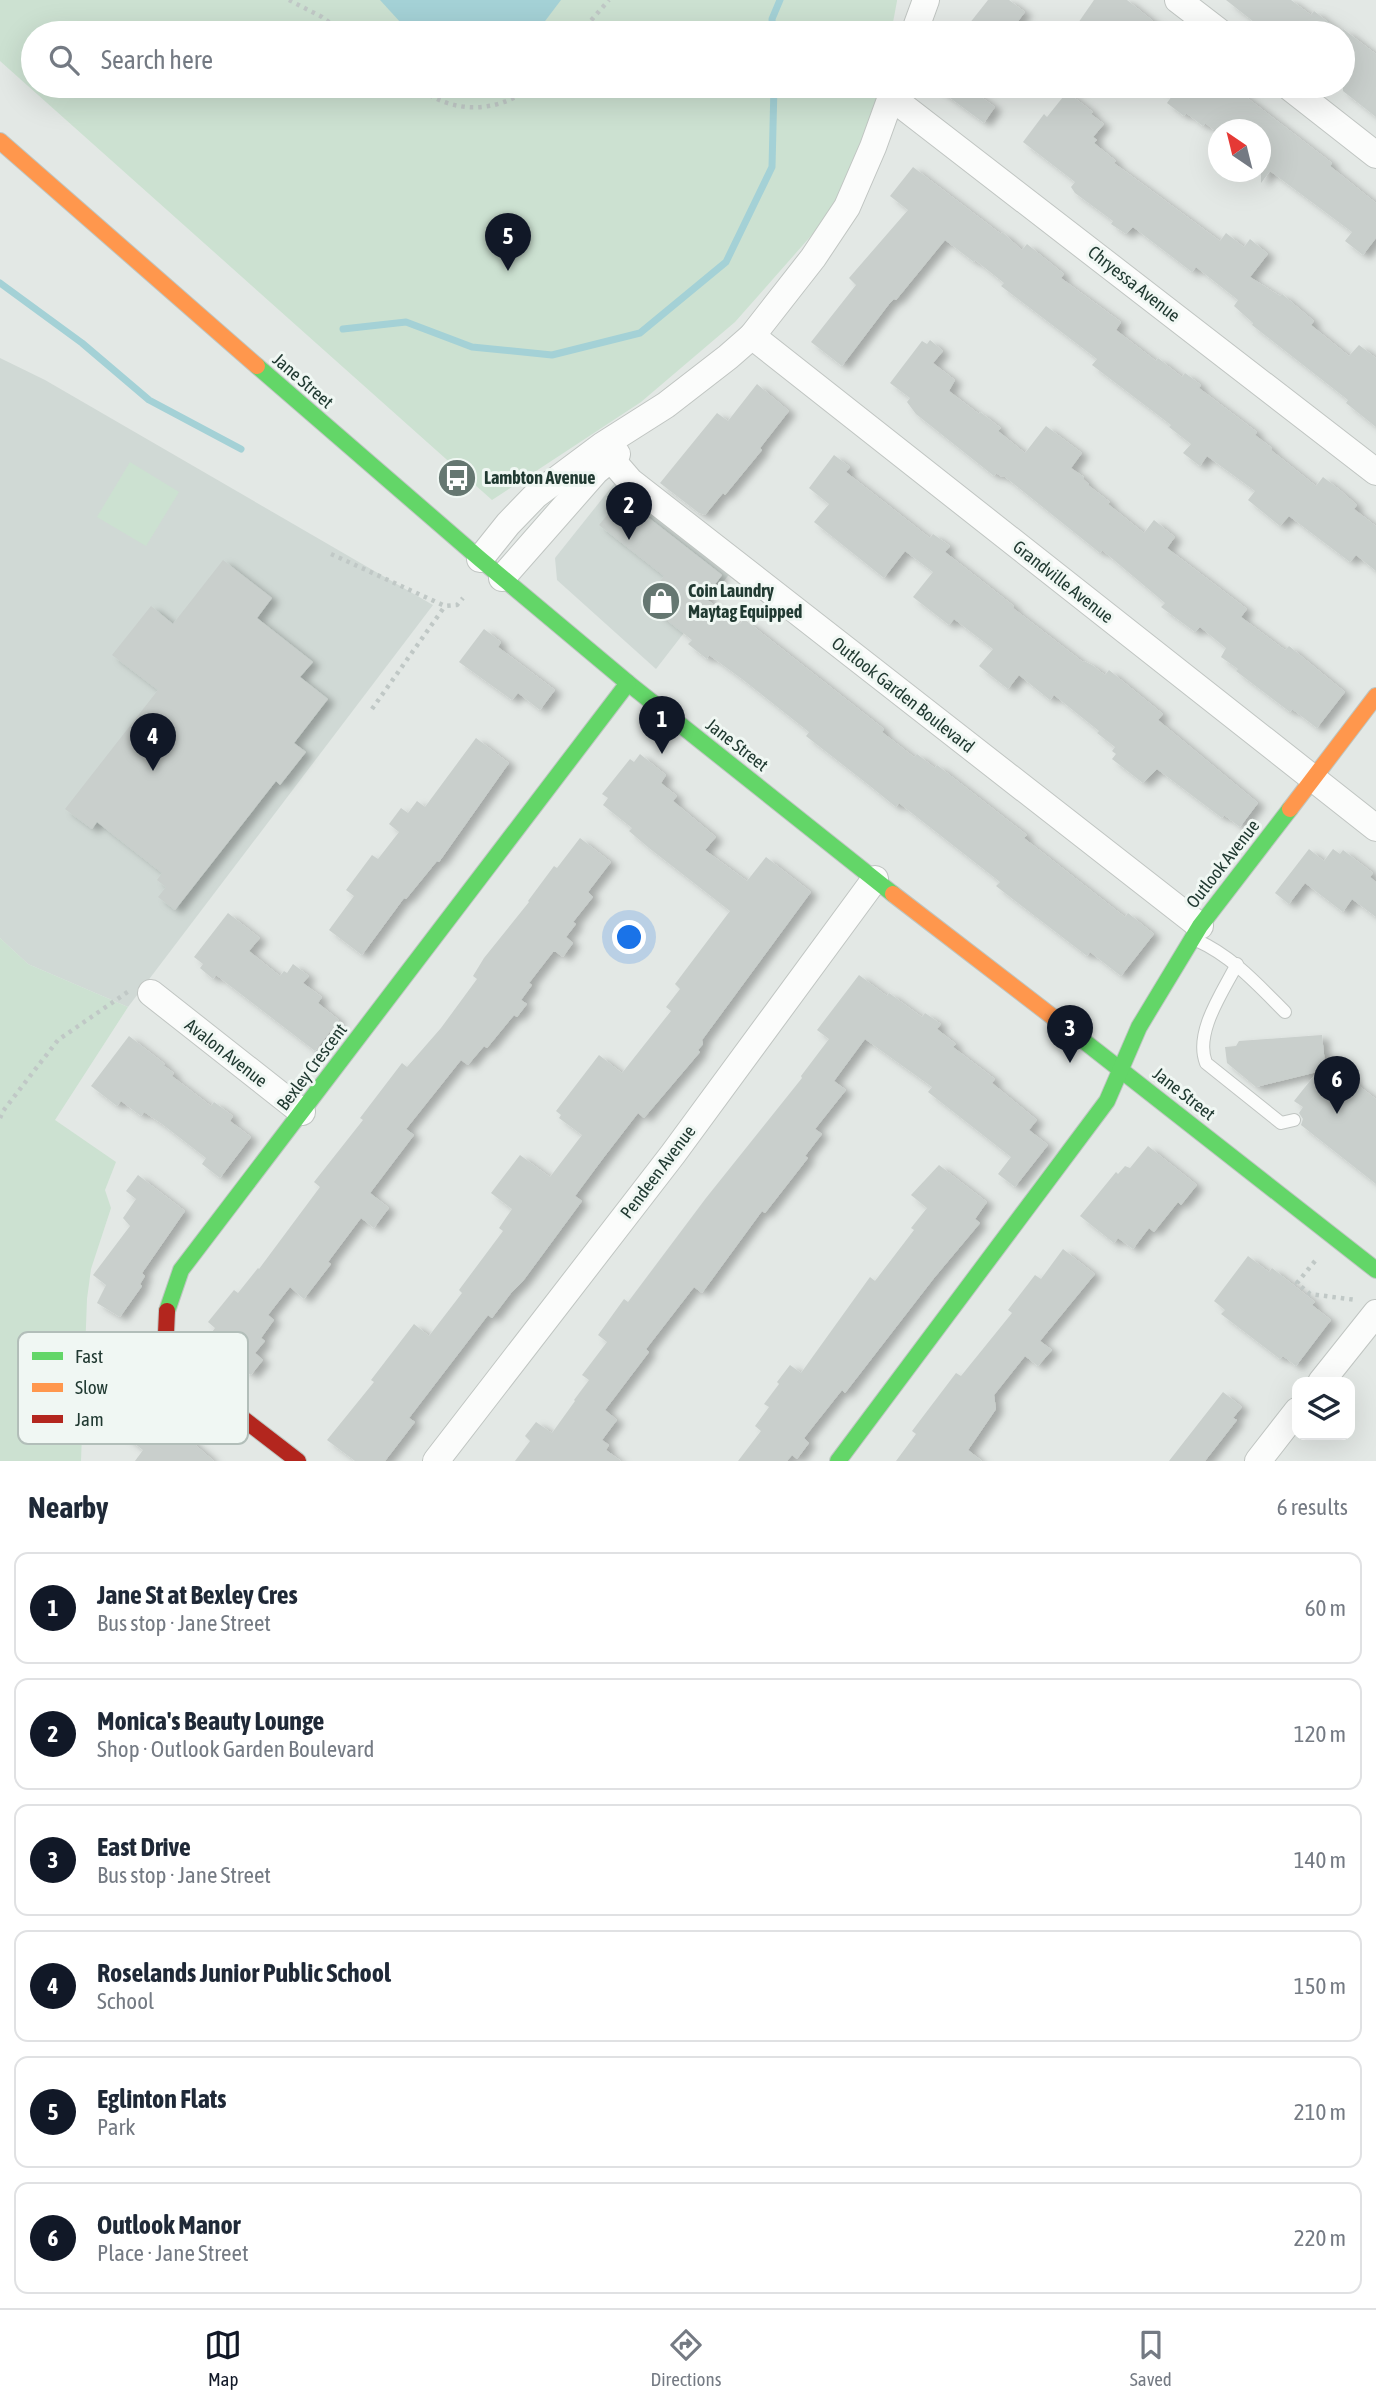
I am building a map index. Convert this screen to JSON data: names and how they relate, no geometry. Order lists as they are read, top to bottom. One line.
{"streets":{"street":["Chryessa Avenue","Jane Street","Grandville Avenue","Outlook Garden Boulevard","Outlook Avenue","Avalon Avenue","Bexley Crescent","Pendeen Avenue"]},"crossings":[["Jane Street","Outlook Avenue"],["Jane Street","Bexley Crescent"],["Jane Street","Pendeen Avenue"],["Grandville Avenue","Outlook Avenue"],["Outlook Garden Boulevard","Outlook Avenue"],["Avalon Avenue","Bexley Crescent"]],"places":{"bus stop":["Lambton Avenue"],"shop":["Coin Laundry Maytag Equipped"]},"legend":["Fast","Slow","Jam"],"north":"top left","page":{"search":"Search here","pins":["5","2","1","4","3","6"],"heading":["Nearby","6 results"],"list":[{"mark":"1","name":"Jane St at Bexley Cres","note":"Bus stop · Jane Street","value":"60 m"},{"mark":"2","name":"Monica's Beauty Lounge","note":"Shop · Outlook Garden Boulevard","value":"120 m"},{"mark":"3","name":"East Drive","note":"Bus stop · Jane Street","value":"140 m"},{"mark":"4","name":"Roselands Junior Public School","note":"School","value":"150 m"},{"mark":"5","name":"Eglinton Flats","note":"Park","value":"210 m"},{"mark":"6","name":"Outlook Manor","note":"Place · Jane Street","value":"220 m"}],"nav":["Map","Directions","Saved"]}}
